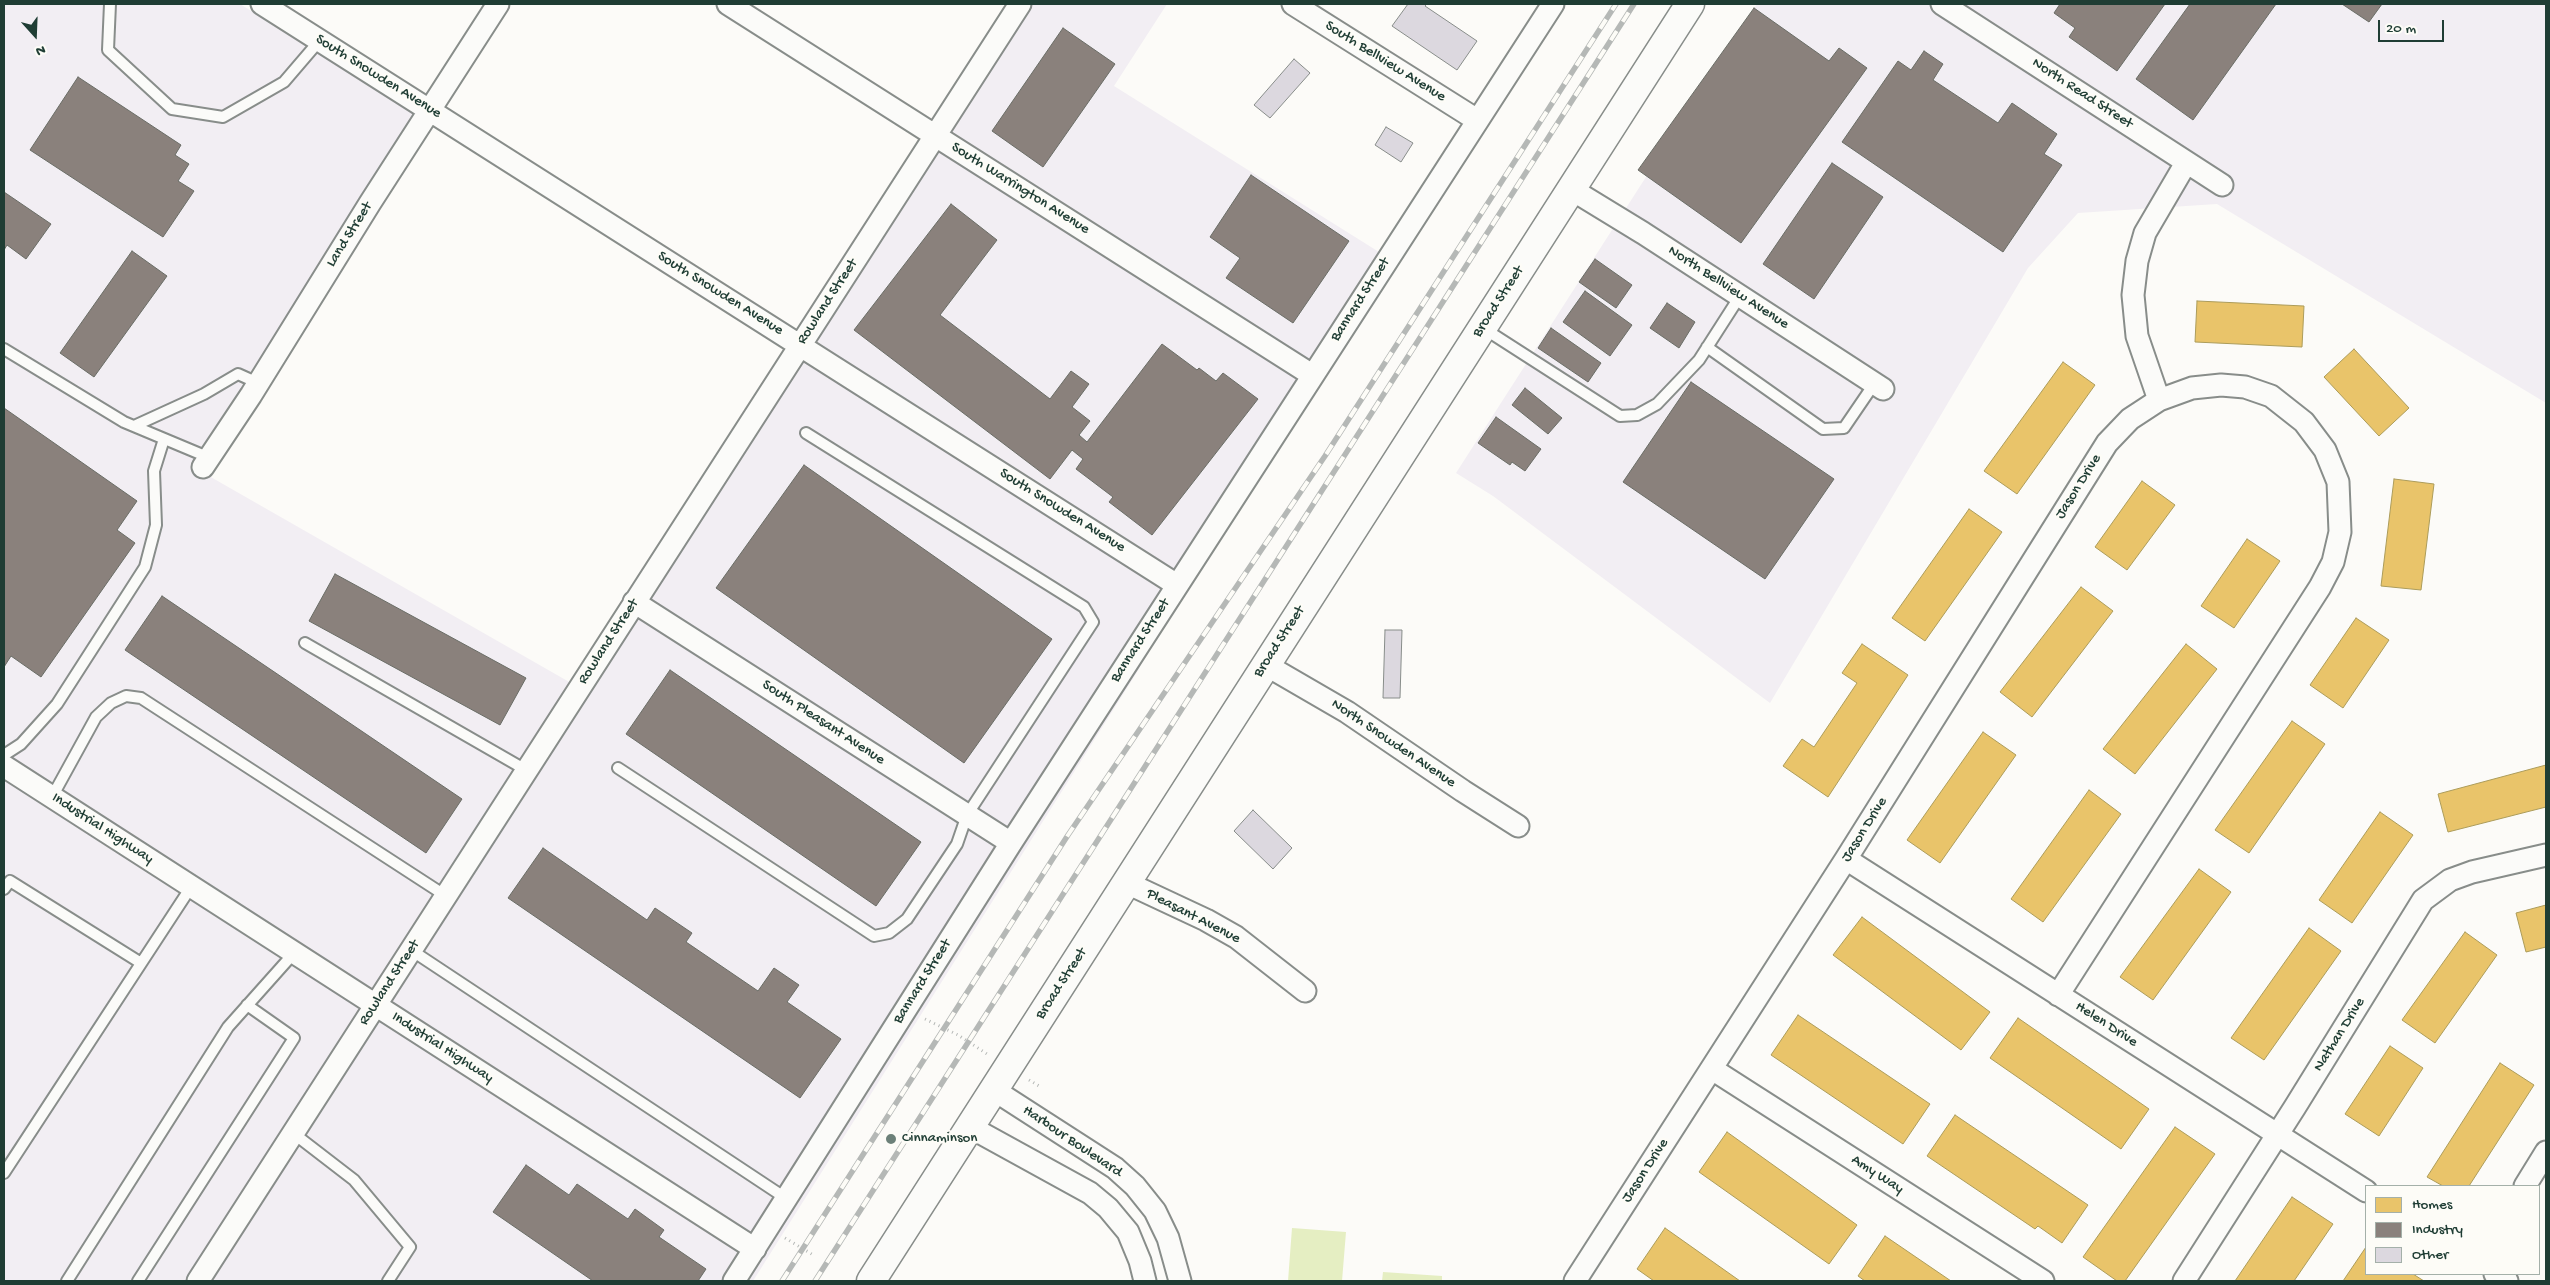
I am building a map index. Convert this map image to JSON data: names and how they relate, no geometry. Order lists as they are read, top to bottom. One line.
{"streets":{"main road":["Broad Street"],"street":["South Bellview Avenue","South Snowden Avenue","North Read Street","South Warrington Avenue","Land Street","North Bellview Avenue","Bannard Street","Rowland Street","Jason Drive","South Pleasant Avenue","North Snowden Avenue","Industrial Highway","Pleasant Avenue","Helen Drive","Nathan Drive","Harbour Boulevard","Amy Way"]},"crossings":[["South Bellview Avenue","Bannard Street"],["South Snowden Avenue","Land Street"],["South Snowden Avenue","Bannard Street"],["South Snowden Avenue","Rowland Street"],["South Warrington Avenue","Bannard Street"],["South Warrington Avenue","Rowland Street"],["North Bellview Avenue","Broad Street"],["Bannard Street","South Pleasant Avenue"],["Bannard Street","Industrial Highway"],["Rowland Street","South Pleasant Avenue"],["Rowland Street","Industrial Highway"],["Broad Street","North Snowden Avenue"],["Broad Street","Pleasant Avenue"],["Broad Street","Harbour Boulevard"],["Jason Drive","Helen Drive"],["Jason Drive","Amy Way"],["Helen Drive","Nathan Drive"]],"places":["Cinnaminson"],"legend":["Homes","Industry","Other"],"scale_bar":"20 m","north":"bottom"}
